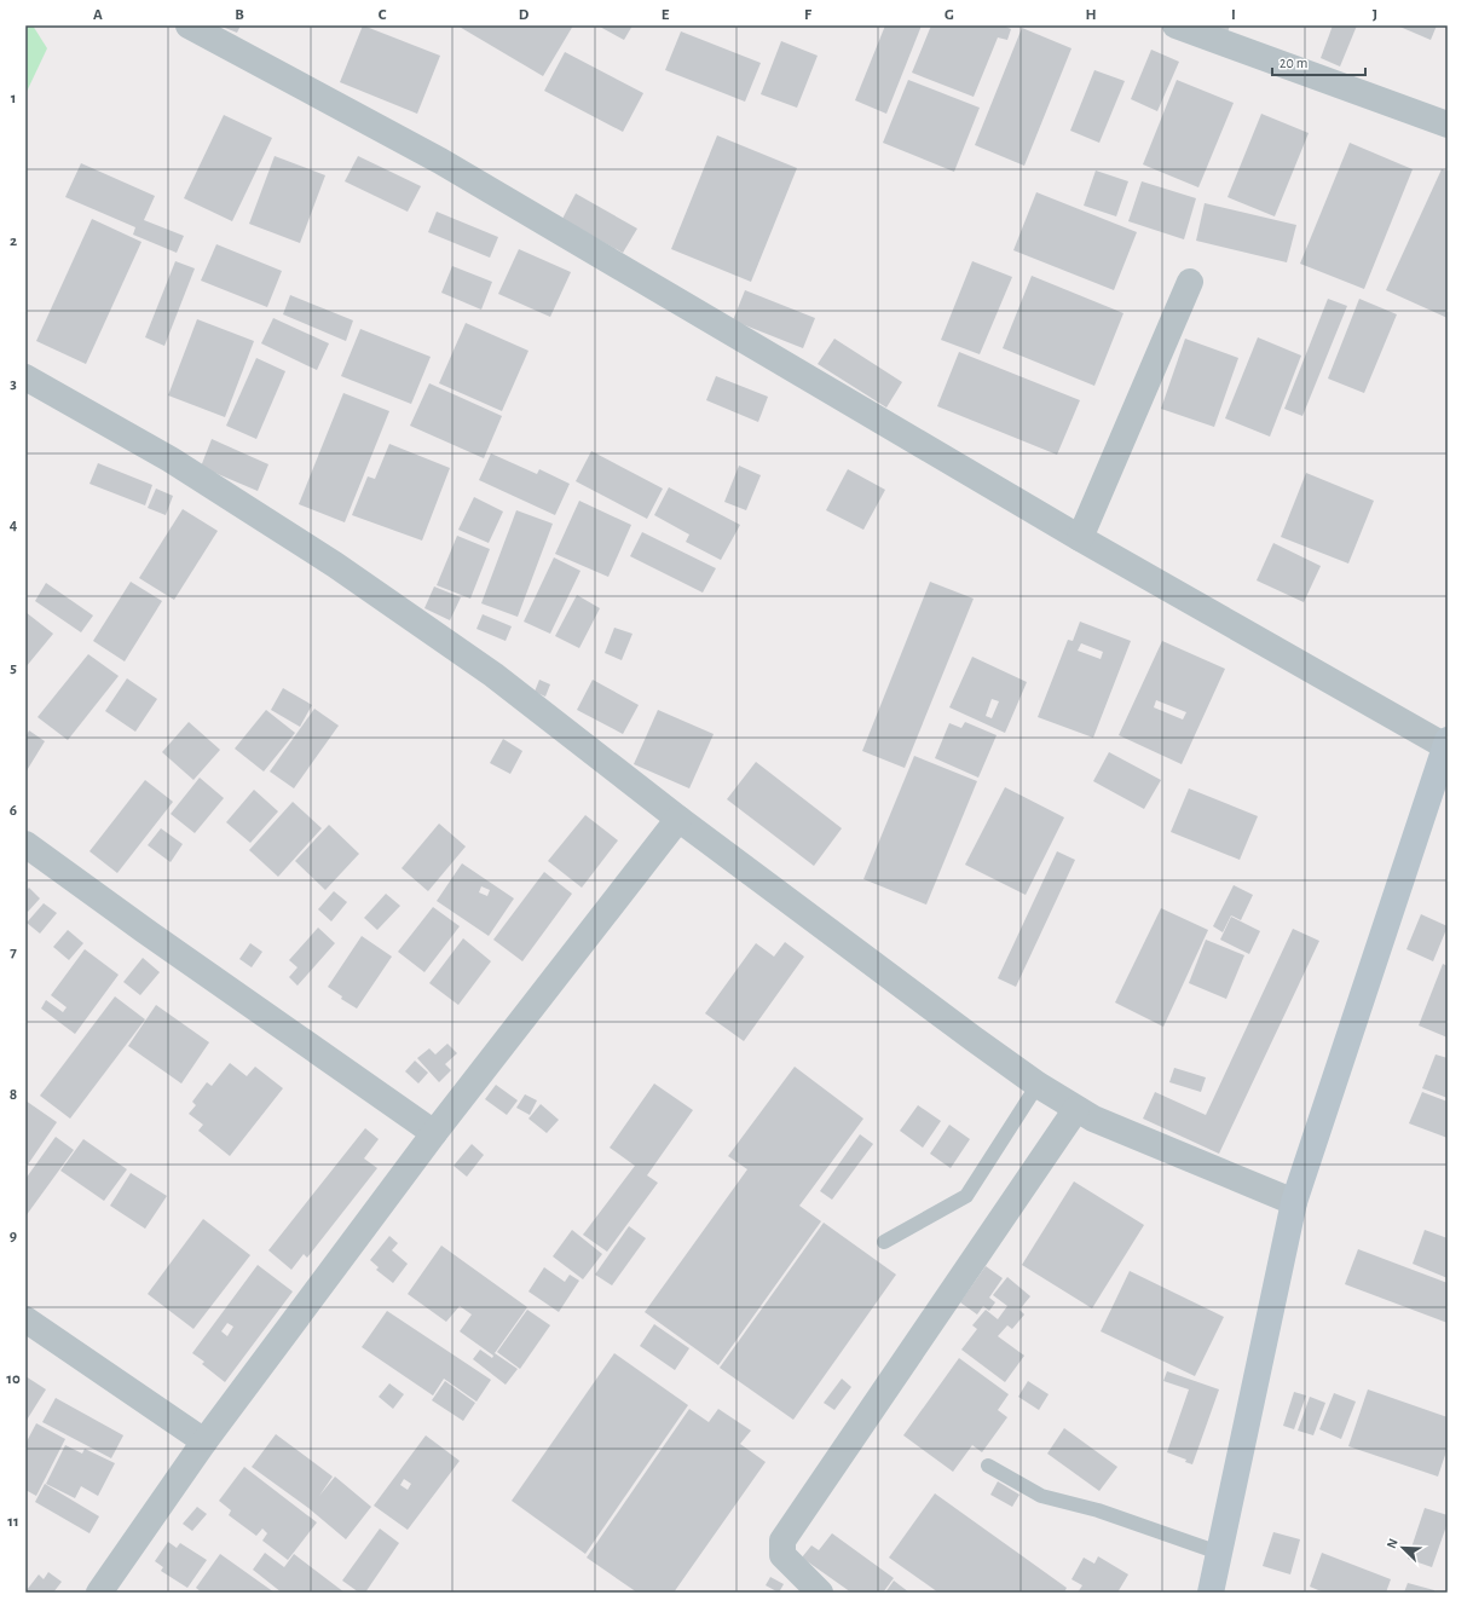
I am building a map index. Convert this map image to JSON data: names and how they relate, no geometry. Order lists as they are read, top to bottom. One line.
{"scale_bar":"20 m","north":"top left","grid":{"columns":["A","B","C","D","E","F","G","H","I","J"],"rows":["1","2","3","4","5","6","7","8","9","10","11"]}}
